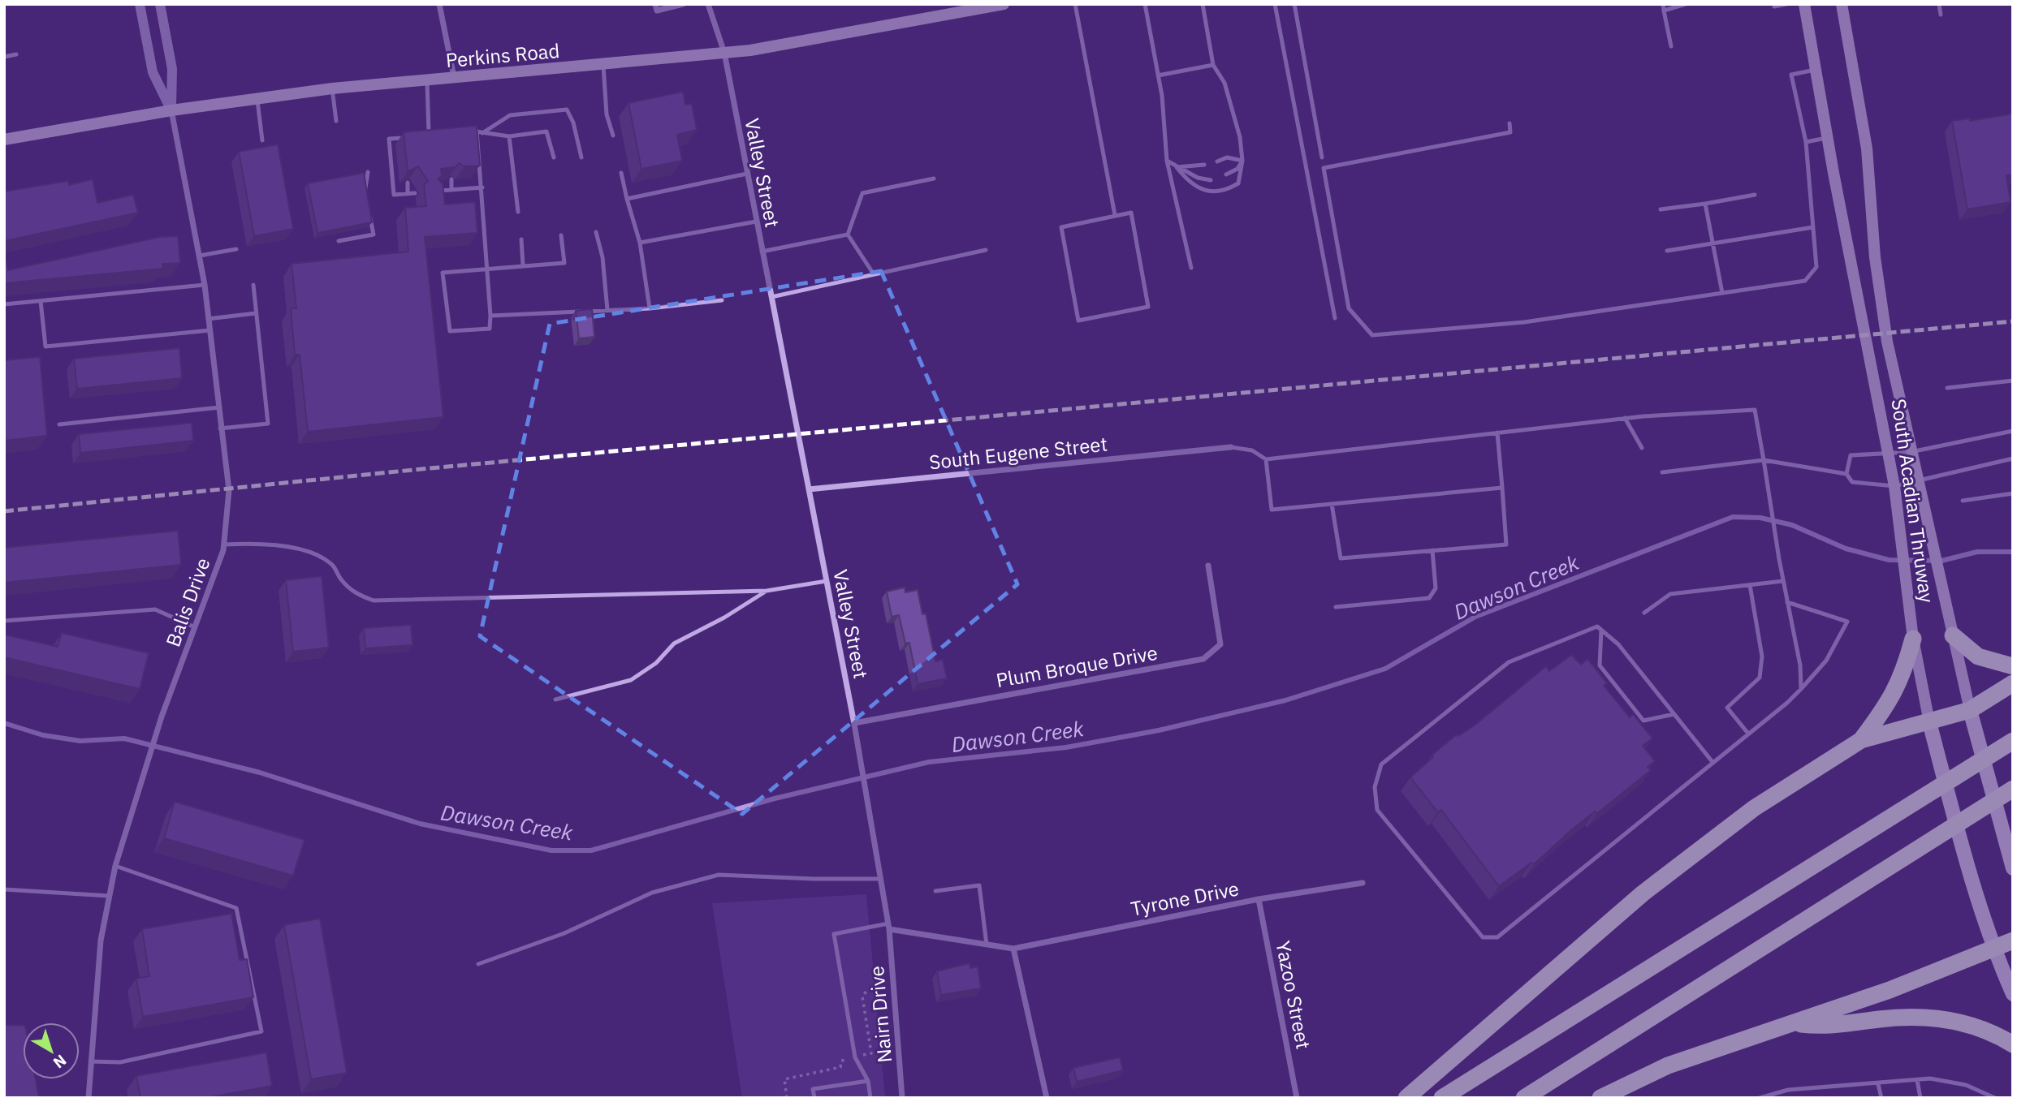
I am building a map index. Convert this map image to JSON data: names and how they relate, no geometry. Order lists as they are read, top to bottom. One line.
{"streets":{"main road":["Perkins Road","South Acadian Thruway"],"street":["Valley Street","South Eugene Street","Balis Drive","Plum Broque Drive","Tyrone Drive","Yazoo Street","Nairn Drive"]},"crossings":[["Perkins Road","Valley Street"],["Perkins Road","Balis Drive"],["Valley Street","South Eugene Street"],["Valley Street","Plum Broque Drive"],["Valley Street","Nairn Drive"],["Tyrone Drive","Yazoo Street"]],"water":["Dawson Creek"],"north":"bottom right"}
